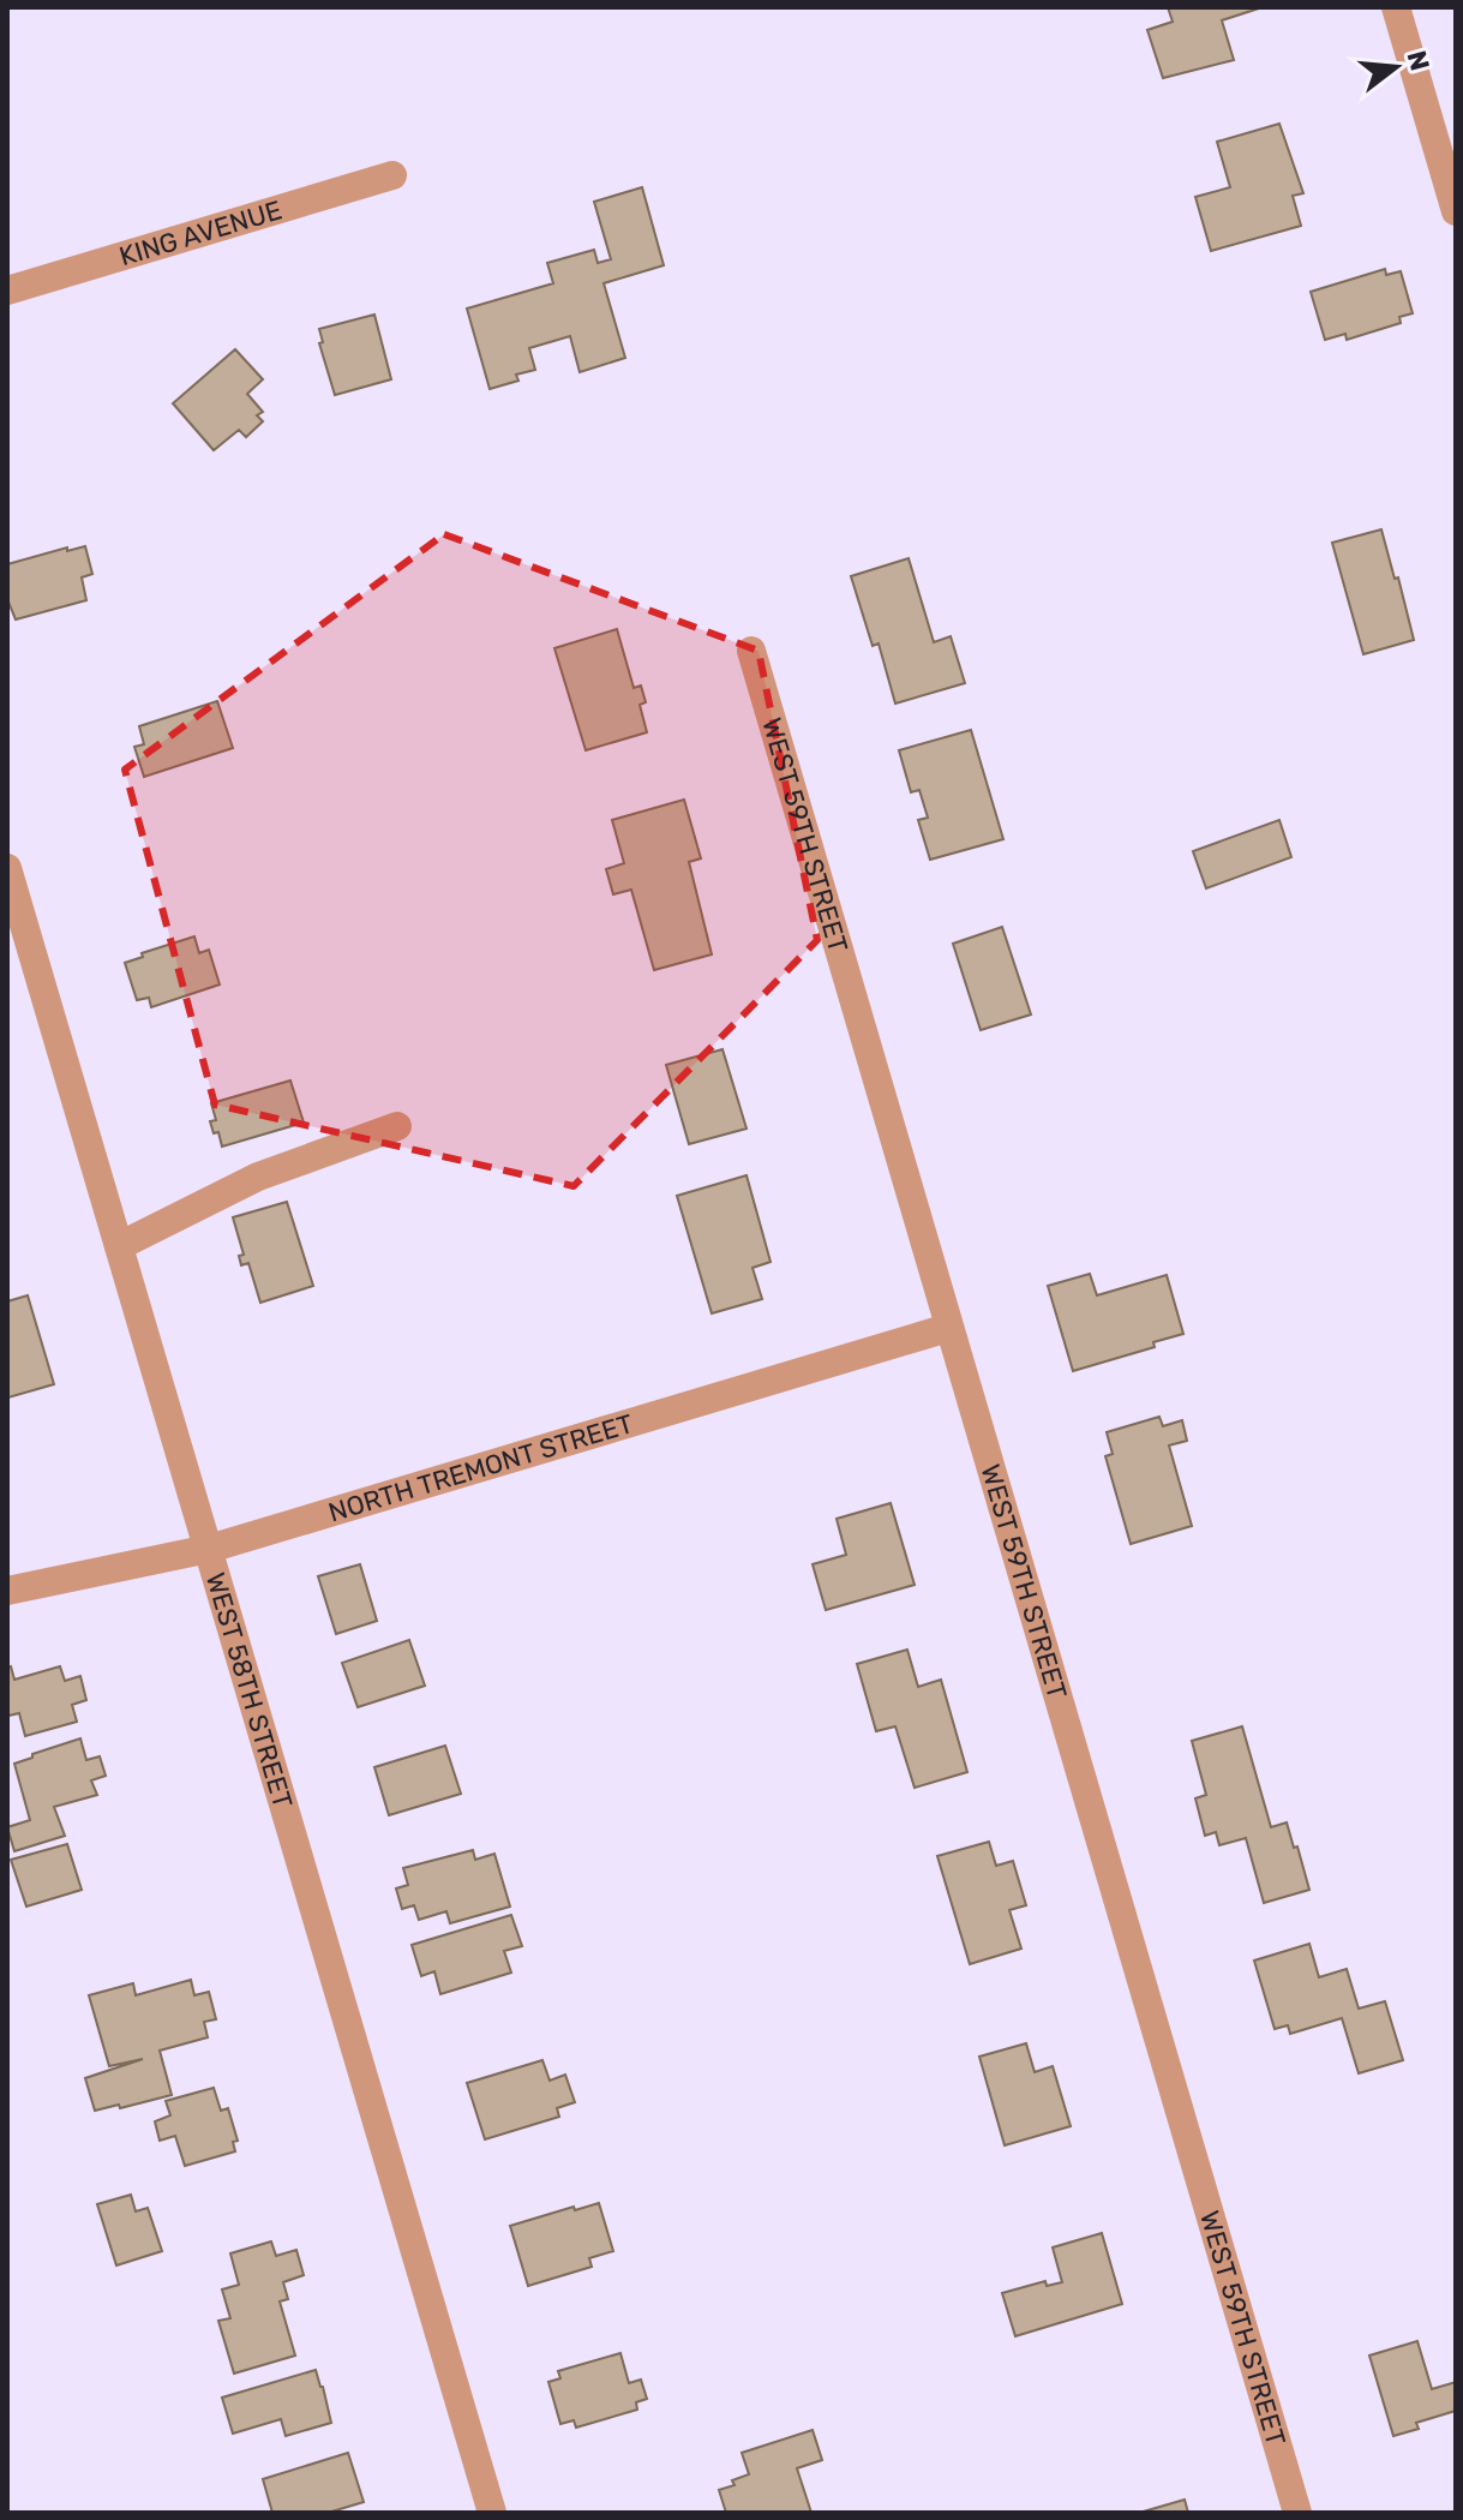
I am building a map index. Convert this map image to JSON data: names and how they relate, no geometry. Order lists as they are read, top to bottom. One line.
{"streets":{"street":["KING AVENUE","WEST 59TH STREET","NORTH TREMONT STREET","WEST 58TH STREET"]},"crossings":[["WEST 59TH STREET","NORTH TREMONT STREET"],["NORTH TREMONT STREET","WEST 58TH STREET"]],"north":"right"}
